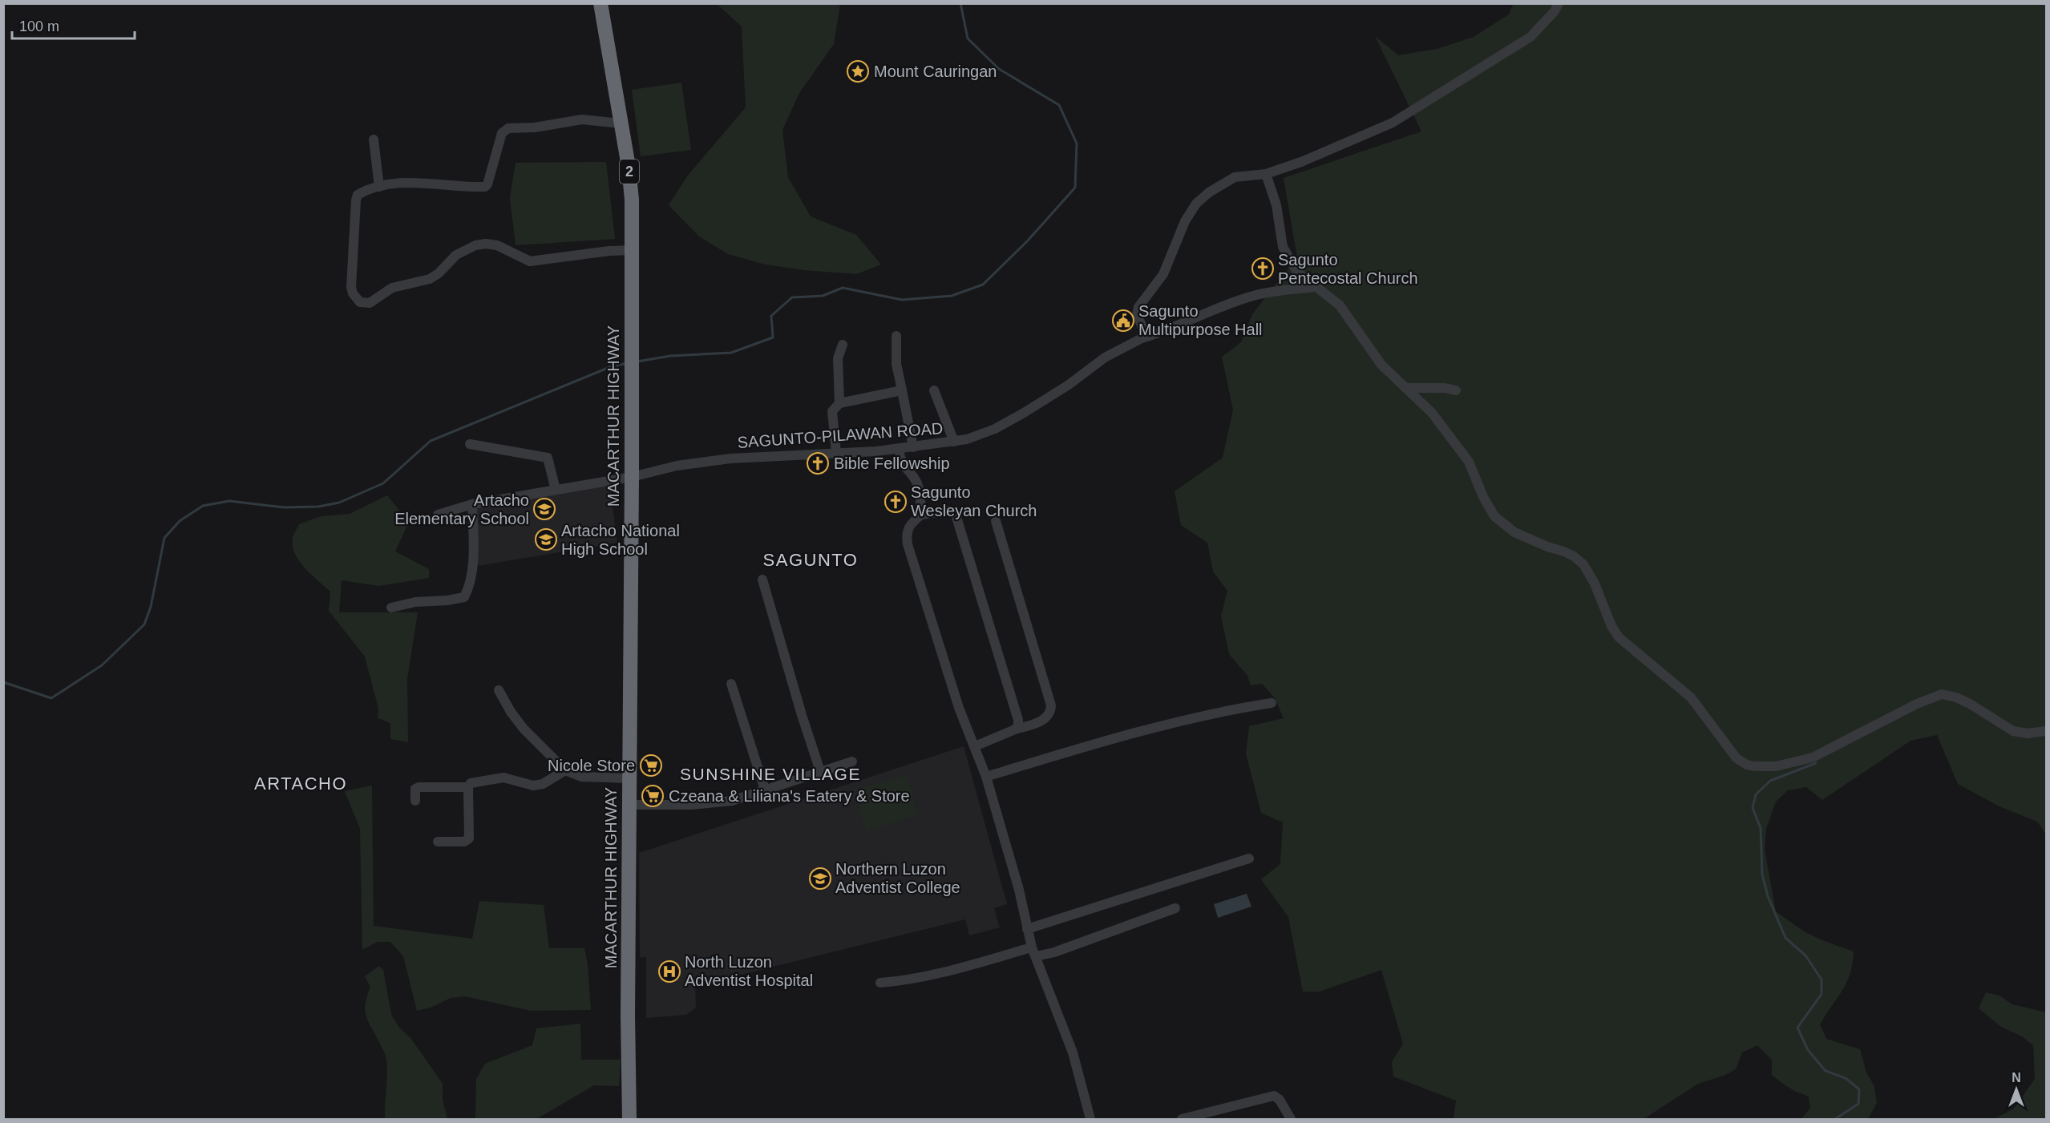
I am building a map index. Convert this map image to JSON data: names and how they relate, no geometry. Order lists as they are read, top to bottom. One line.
{"streets":{"highway":["2","MACARTHUR HIGHWAY"],"street":["SAGUNTO-PILAWAN ROAD"]},"crossings":[["MACARTHUR HIGHWAY","SAGUNTO-PILAWAN ROAD"]],"districts":["SAGUNTO","SUNSHINE VILLAGE","ARTACHO"],"places":{"place":["Mount Cauringan"],"church":["Sagunto Pentecostal Church","Bible Fellowship","Sagunto Wesleyan Church"],"public building":["Sagunto Multipurpose Hall"],"school or university":["Artacho Elementary School","Artacho National High School","Northern Luzon Adventist College"],"supermarket":["Nicole Store","Czeana & Liliana's Eatery & Store"],"hospital":["North Luzon Adventist Hospital"]},"scale_bar":"100 m","north":"top"}
